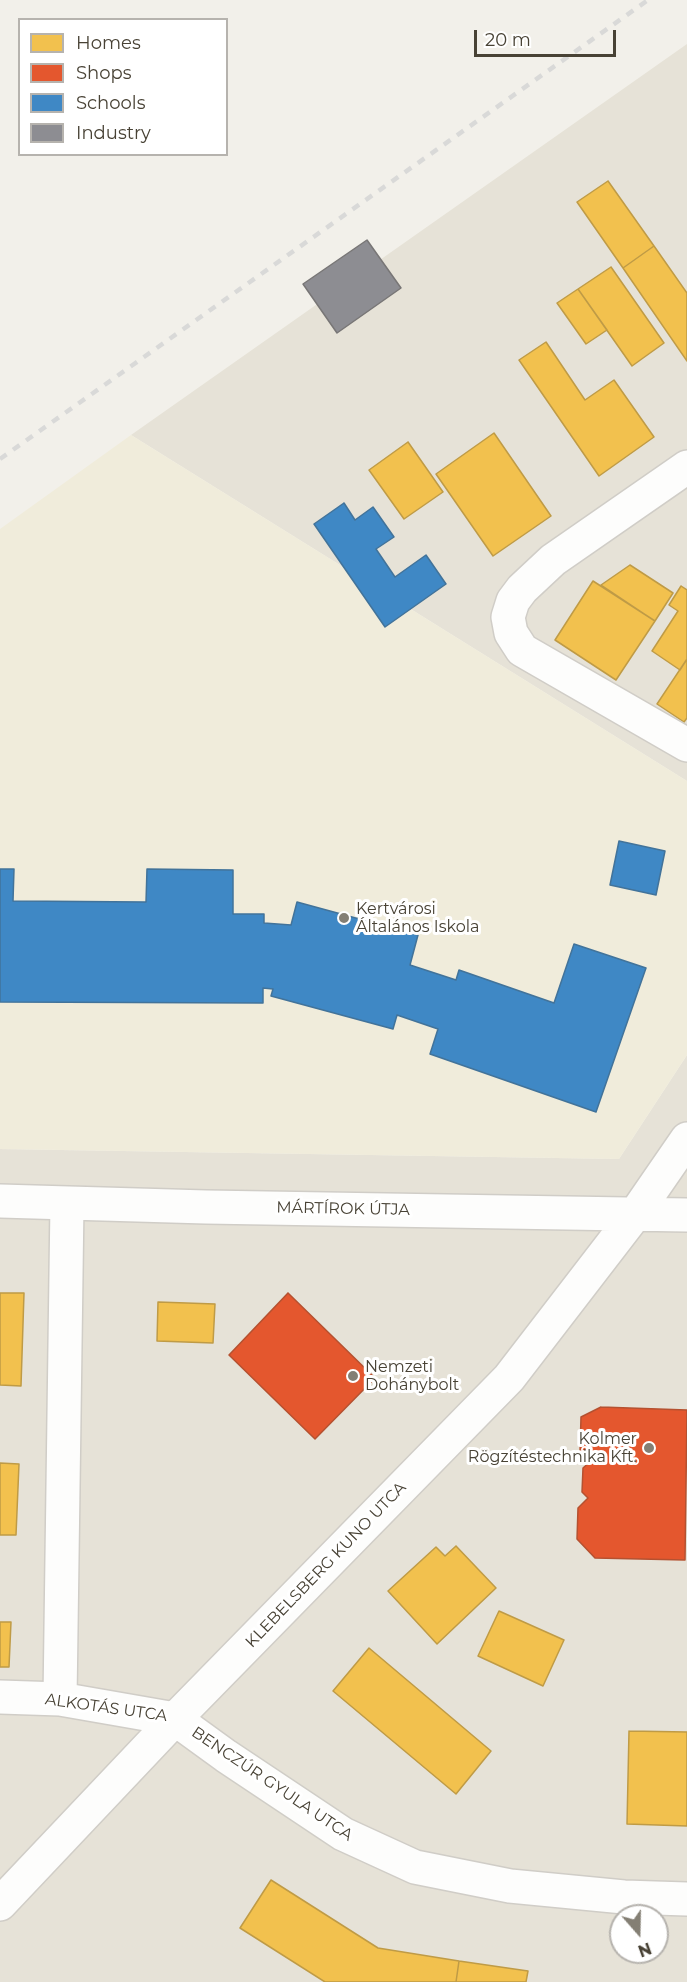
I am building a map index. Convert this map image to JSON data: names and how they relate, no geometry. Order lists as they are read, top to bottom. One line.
{"streets":{"street":["MÁRTÍROK ÚTJA","KLEBELSBERG KUNO UTCA","ALKOTÁS UTCA","BENCZÚR GYULA UTCA"]},"crossings":[["MÁRTÍROK ÚTJA","KLEBELSBERG KUNO UTCA"],["KLEBELSBERG KUNO UTCA","ALKOTÁS UTCA"],["KLEBELSBERG KUNO UTCA","BENCZÚR GYULA UTCA"],["ALKOTÁS UTCA","BENCZÚR GYULA UTCA"]],"places":["Kertvárosi Általános Iskola","Nemzeti Dohánybolt","Kolmer Rögzítéstechnika Kft."],"legend":["Homes","Shops","Schools","Industry"],"scale_bar":"20 m","north":"bottom"}
